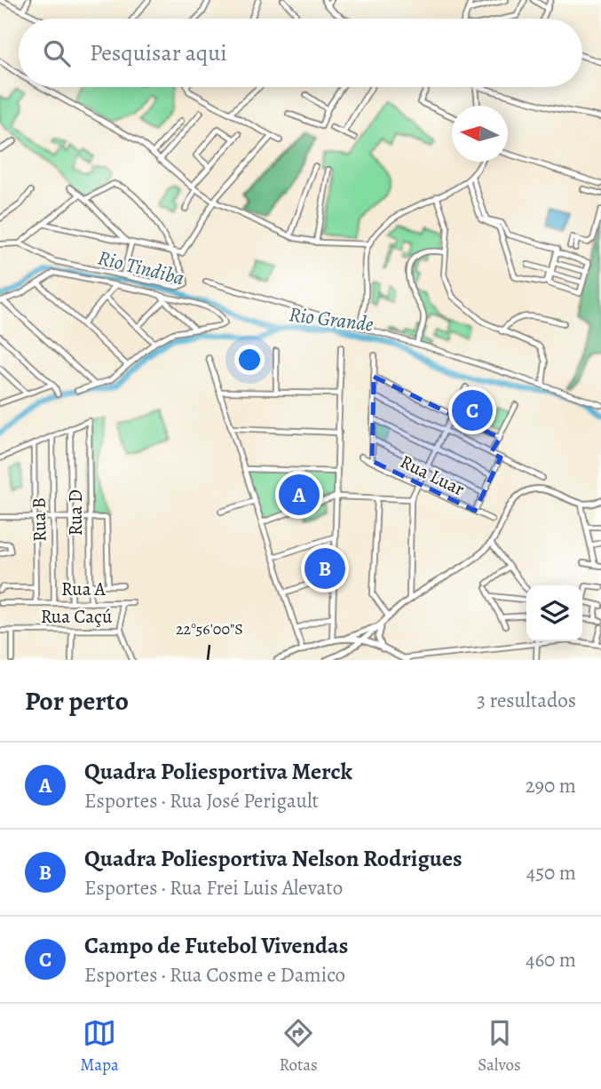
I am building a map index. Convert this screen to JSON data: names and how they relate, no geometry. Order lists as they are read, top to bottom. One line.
{"streets":{"street":["Rua Luar","Rua D","Rua B","Rua A","Rua Caçú"]},"crossings":[["Rua D","Rua A"],["Rua B","Rua A"]],"water":["Rio Tindiba","Rio Grande"],"north":"left","page":{"search":"Pesquisar aqui","pins":["C","A","B"],"heading":["Por perto","3 resultados"],"list":[{"mark":"A","name":"Quadra Poliesportiva Merck","note":"Esportes · Rua José Perigault","value":"290 m"},{"mark":"B","name":"Quadra Poliesportiva Nelson Rodrigues","note":"Esportes · Rua Frei Luis Alevato","value":"450 m"},{"mark":"C","name":"Campo de Futebol Vivendas","note":"Esportes · Rua Cosme e Damico","value":"460 m"}],"nav":["Mapa","Rotas","Salvos"]},"coordinates":["22°56'00\"S"]}
